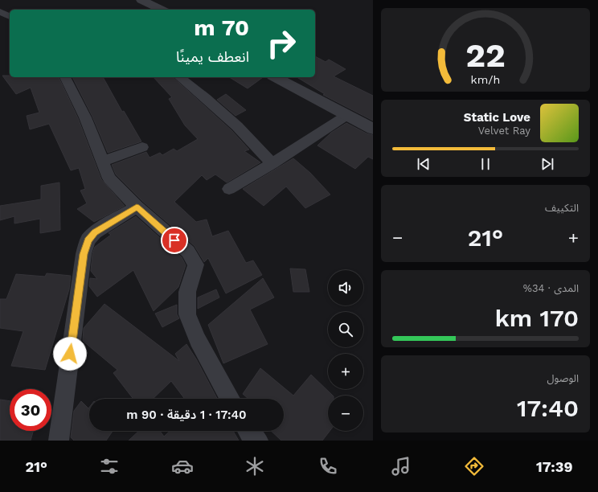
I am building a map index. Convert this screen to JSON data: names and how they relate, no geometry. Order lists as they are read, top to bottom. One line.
{"page":{"turn":["70 m","انعطف يمينًا"],"song":["Static Love","Velvet Ray"],"tile":["التكييف",["المدى · 34%","170 km"],["الوصول","17:40"]],"heat":["−","21°","+"],"map_buttons":["+","−"],"limit":"30","trip":"17:40 · 1 دقيقة · 90 m","tabs":["17:39","21°"],"gauge":["22","km/h"]}}
